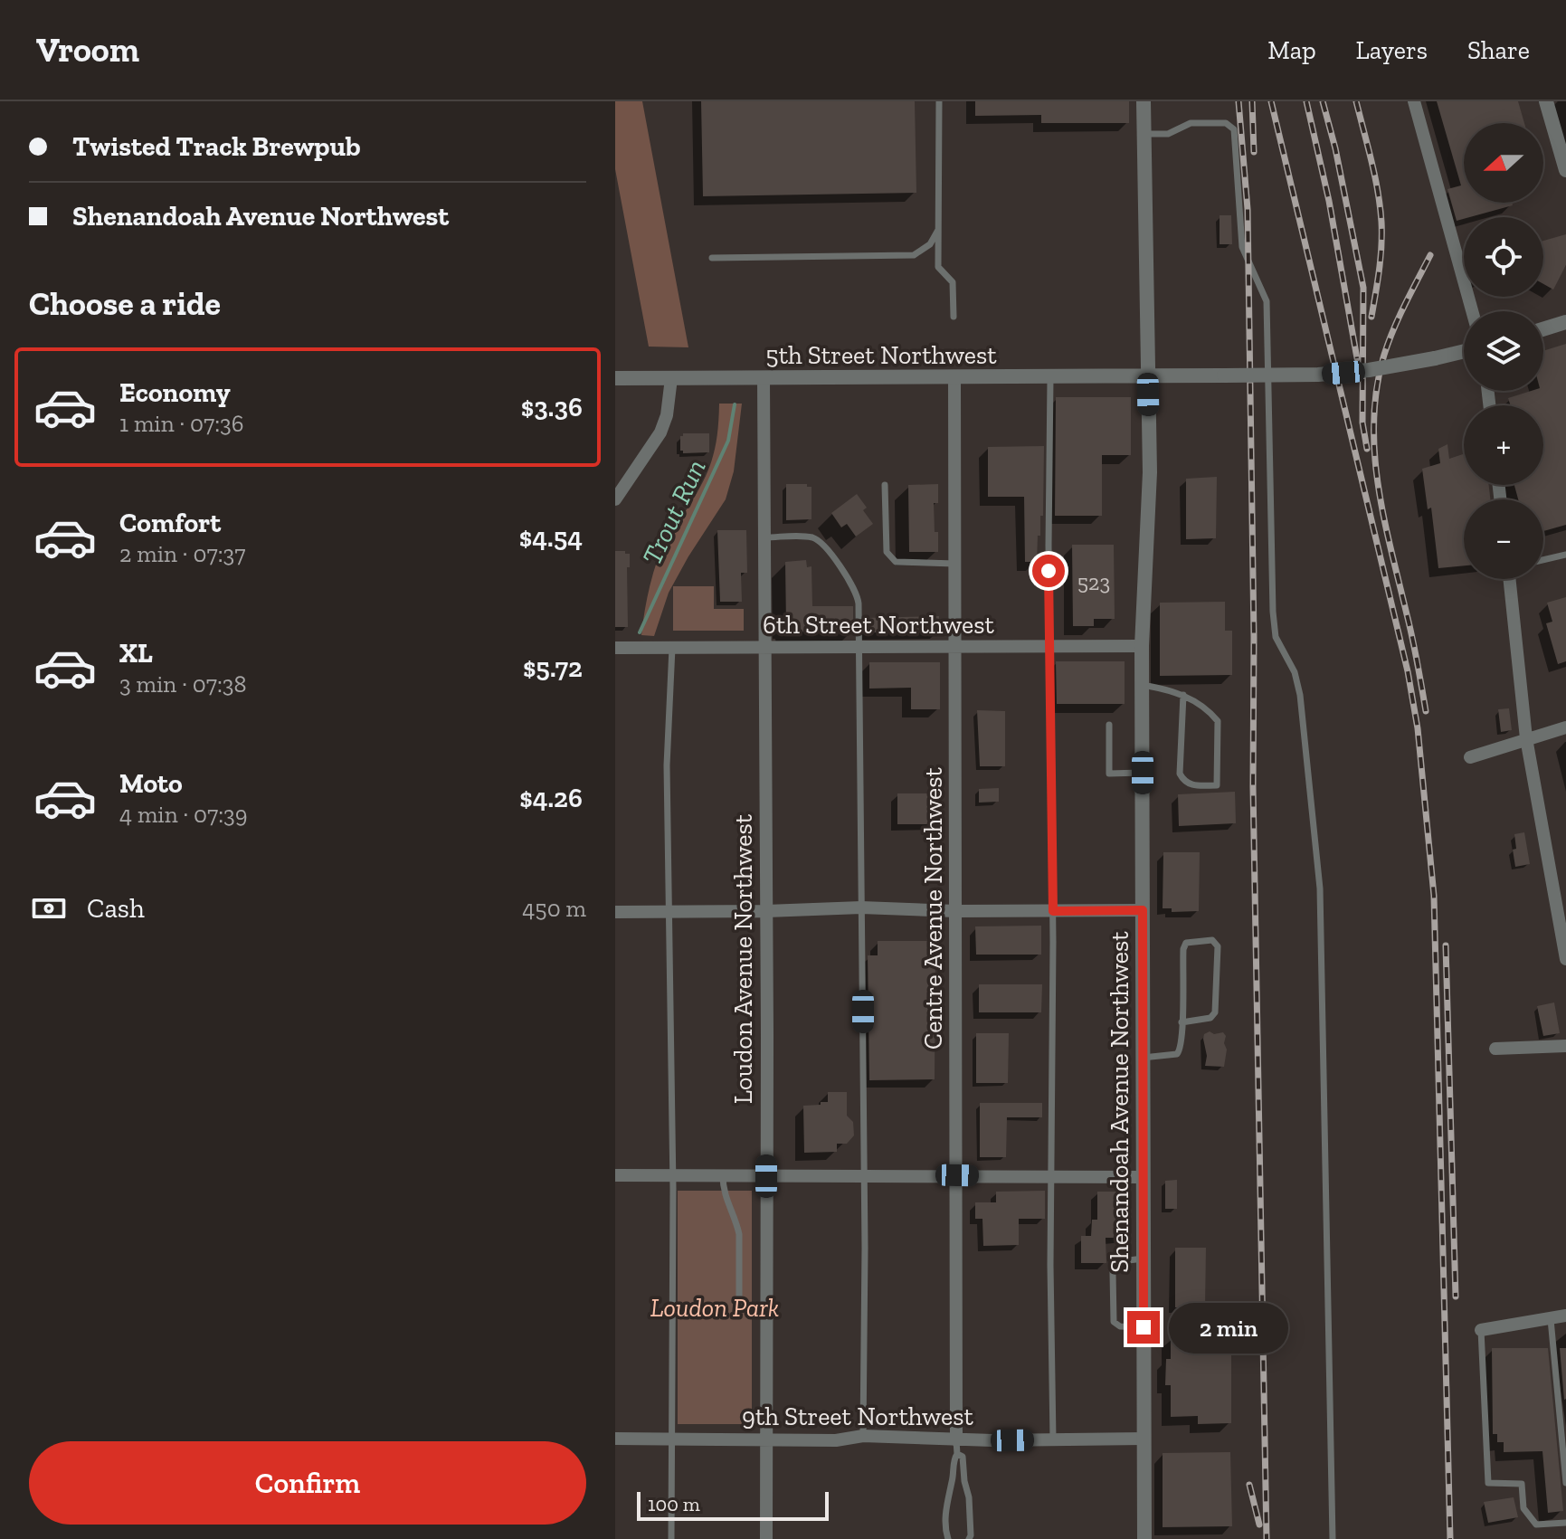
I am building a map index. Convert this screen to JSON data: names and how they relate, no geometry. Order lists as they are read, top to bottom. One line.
{"streets":{"street":["5th Street Northwest","6th Street Northwest","Centre Avenue Northwest","Loudon Avenue Northwest","Shenandoah Avenue Northwest","9th Street Northwest"]},"crossings":[["5th Street Northwest","Centre Avenue Northwest"],["5th Street Northwest","Loudon Avenue Northwest"],["5th Street Northwest","Shenandoah Avenue Northwest"],["6th Street Northwest","Centre Avenue Northwest"],["6th Street Northwest","Loudon Avenue Northwest"],["6th Street Northwest","Shenandoah Avenue Northwest"],["Centre Avenue Northwest","9th Street Northwest"],["Loudon Avenue Northwest","9th Street Northwest"],["Shenandoah Avenue Northwest","9th Street Northwest"]],"water":["Trout Run"],"parks":["Loudon Park"],"house_numbers":["523"],"scale_bar":"100 m","north":"left","page":{"header":"Vroom","nav":["Map","Layers","Share"],"banner":["Twisted Track Brewpub","Shenandoah Avenue Northwest"],"map_buttons":["+","−"],"heading":"Choose a ride","list":[{"name":"Economy","note":"1 min · 07:36","value":"$3.36"},{"name":"Comfort","note":"2 min · 07:37","value":"$4.54"},{"name":"XL","note":"3 min · 07:38","value":"$5.72"},{"name":"Moto","note":"4 min · 07:39","value":"$4.26"}],"pay":["Cash","450 m"],"bubble":"2 min","buttons":"Confirm","scale":"100 m"}}
